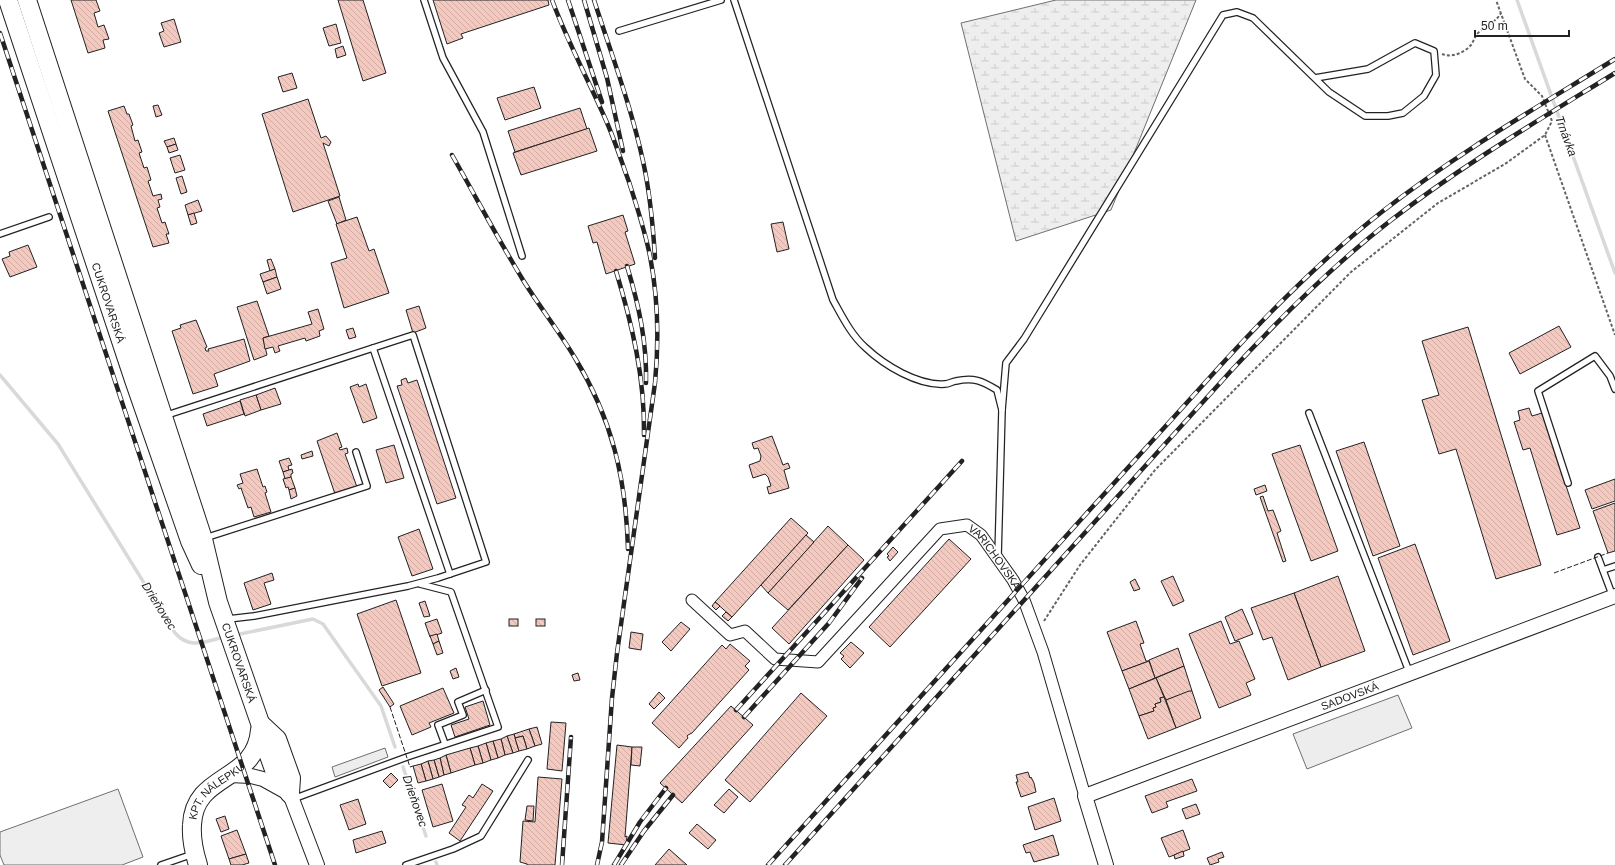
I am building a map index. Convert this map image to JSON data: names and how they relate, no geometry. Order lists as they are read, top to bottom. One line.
{"streets":{"main road":["CUKROVARSKÁ","KPT. NÁLEPKU"],"street":["VARICHOVSKÁ","SADOVSKÁ"]},"crossings":[["CUKROVARSKÁ","KPT. NÁLEPKU"],["VARICHOVSKÁ","SADOVSKÁ"]],"water":["Trnávka","Drieňovec"],"scale_bar":"50 m"}
